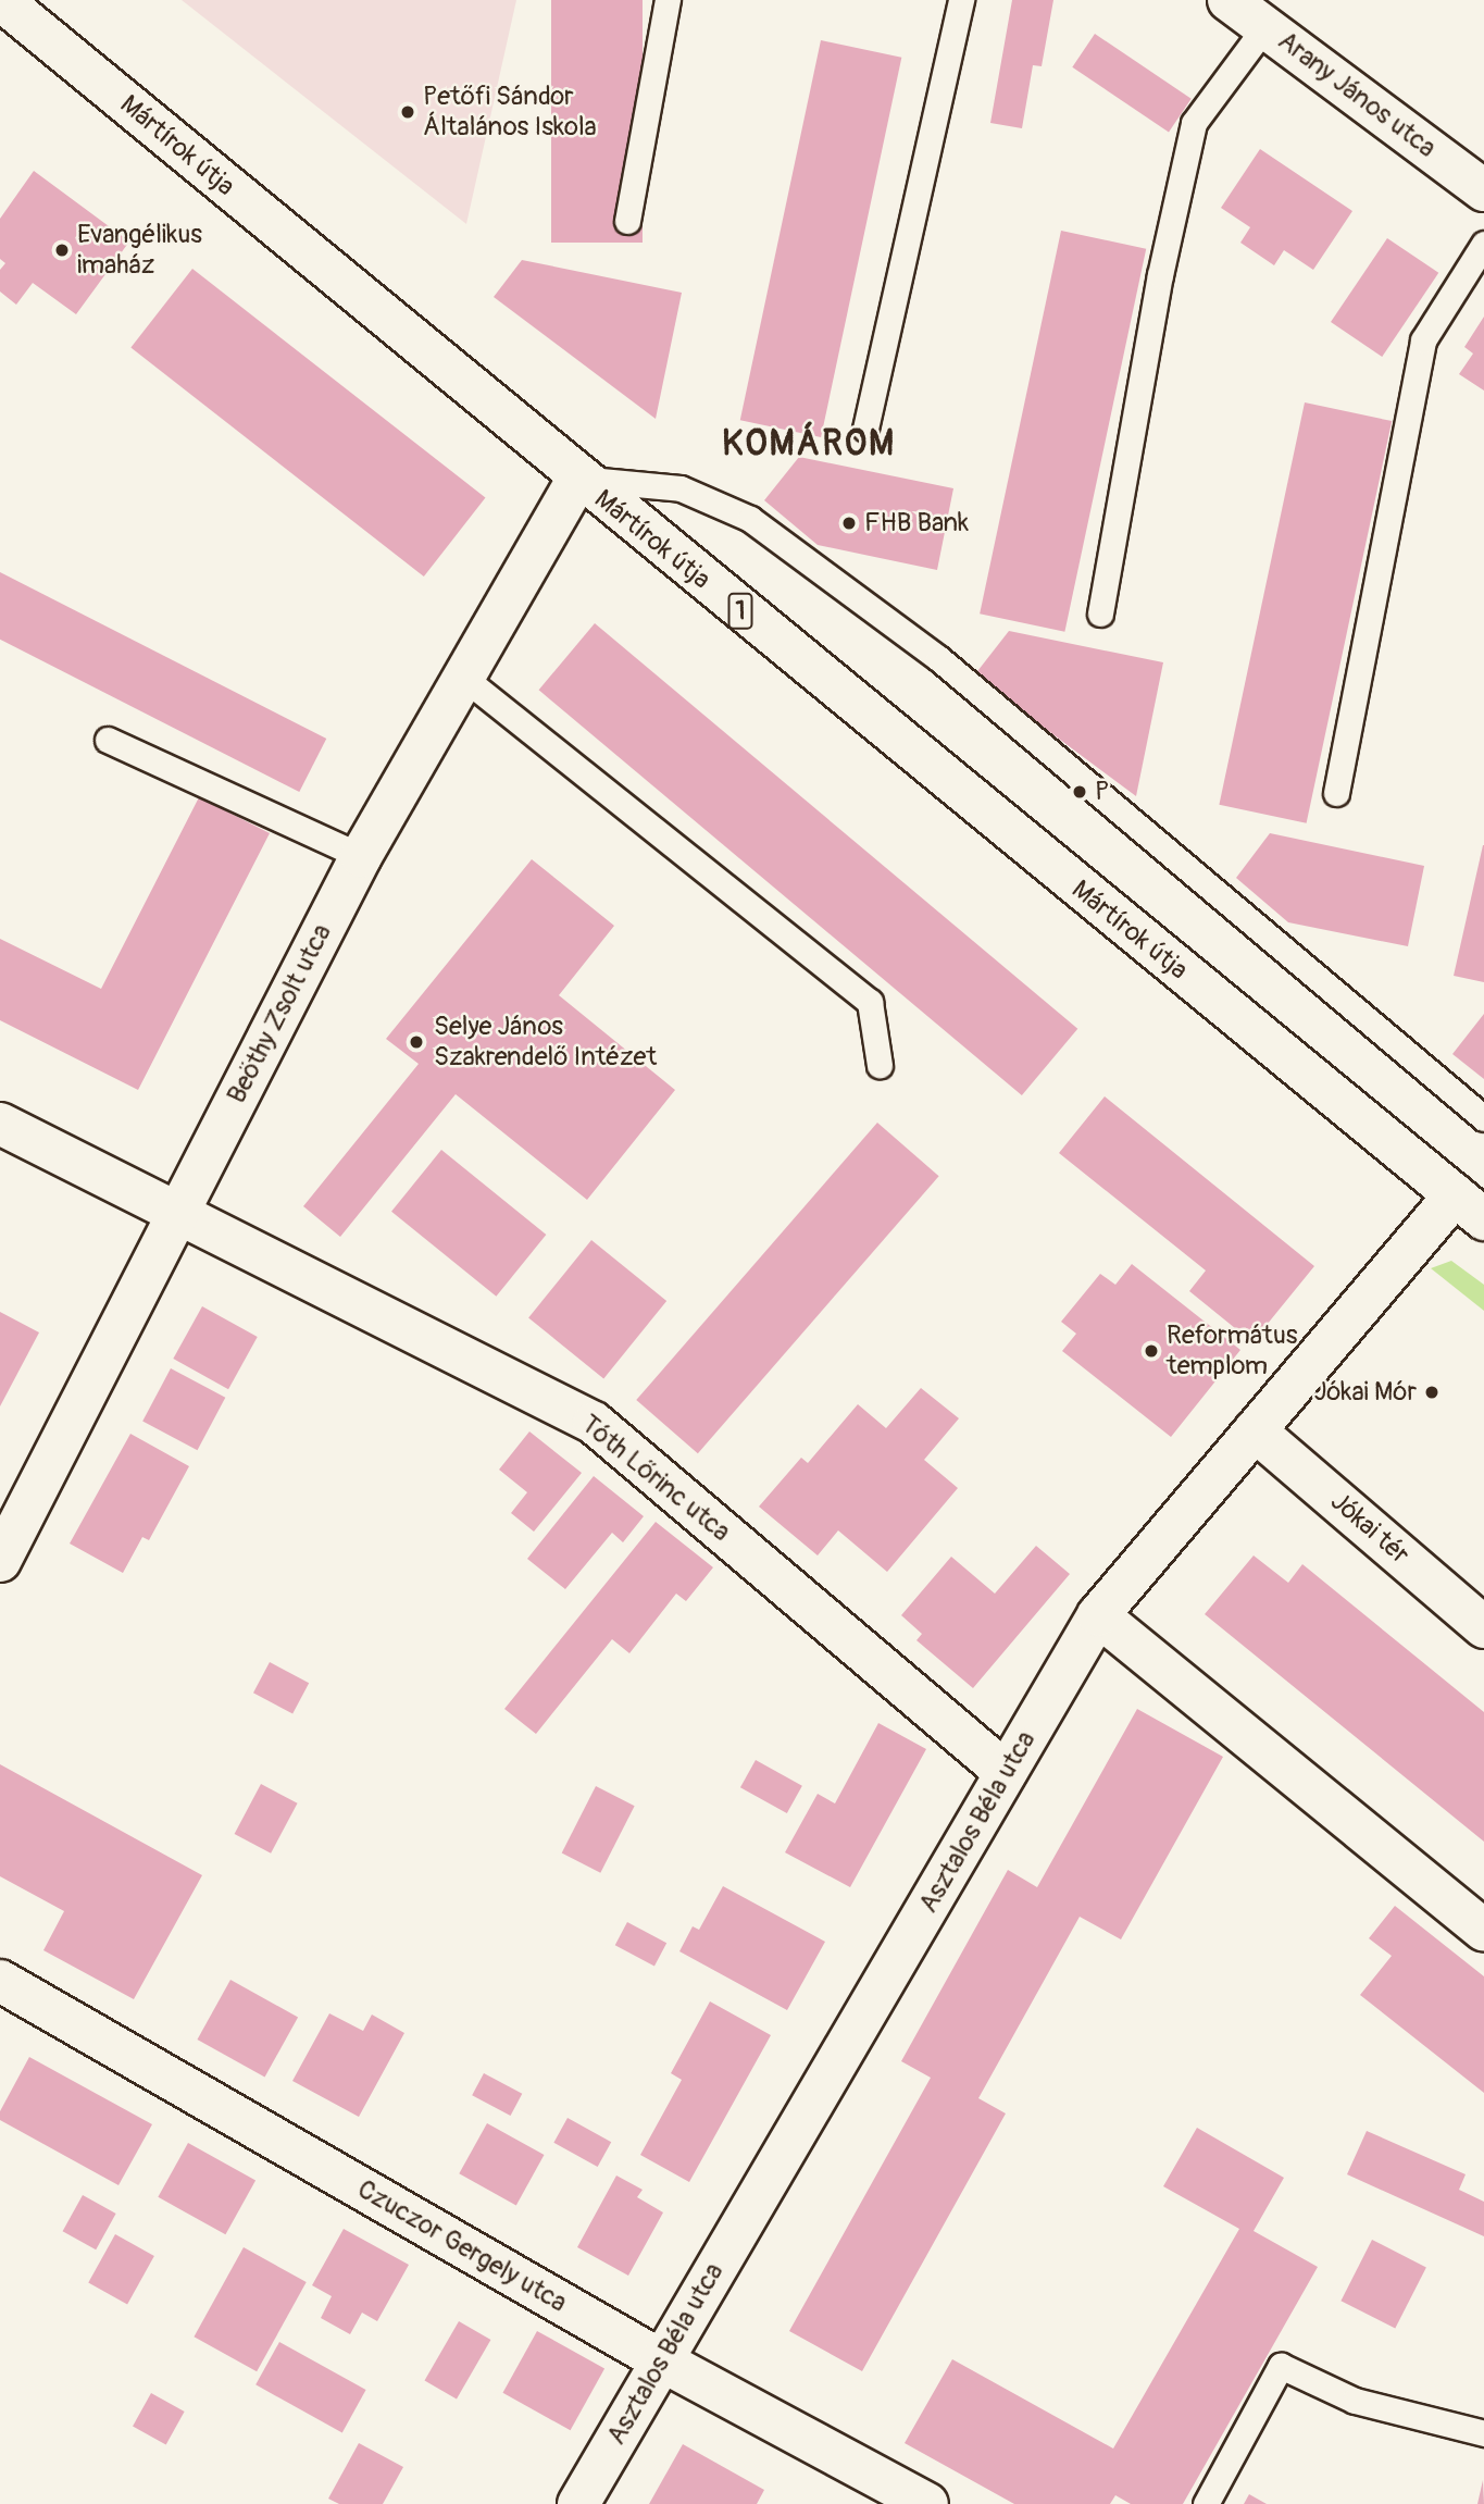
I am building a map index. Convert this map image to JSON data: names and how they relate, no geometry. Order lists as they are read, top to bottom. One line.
{"streets":{"street":["Arany János utca","Mártírok útja","1","Beöthy Zsolt utca","Tóth Lőrinc utca","Jókai tér","Asztalos Béla utca","Czuczor Gergely utca"]},"crossings":[["Mártírok útja","Beöthy Zsolt utca"],["Mártírok útja","Asztalos Béla utca"],["Beöthy Zsolt utca","Tóth Lőrinc utca"],["Tóth Lőrinc utca","Asztalos Béla utca"],["Jókai tér","Asztalos Béla utca"],["Asztalos Béla utca","Czuczor Gergely utca"]],"districts":["KOMÁROM"],"places":["Petőfi Sándor Általános Iskola","Evangélikus imaház","FHB Bank","P","Selye János Szakrendelő Intézet","Református templom","Jókai Mór"]}
